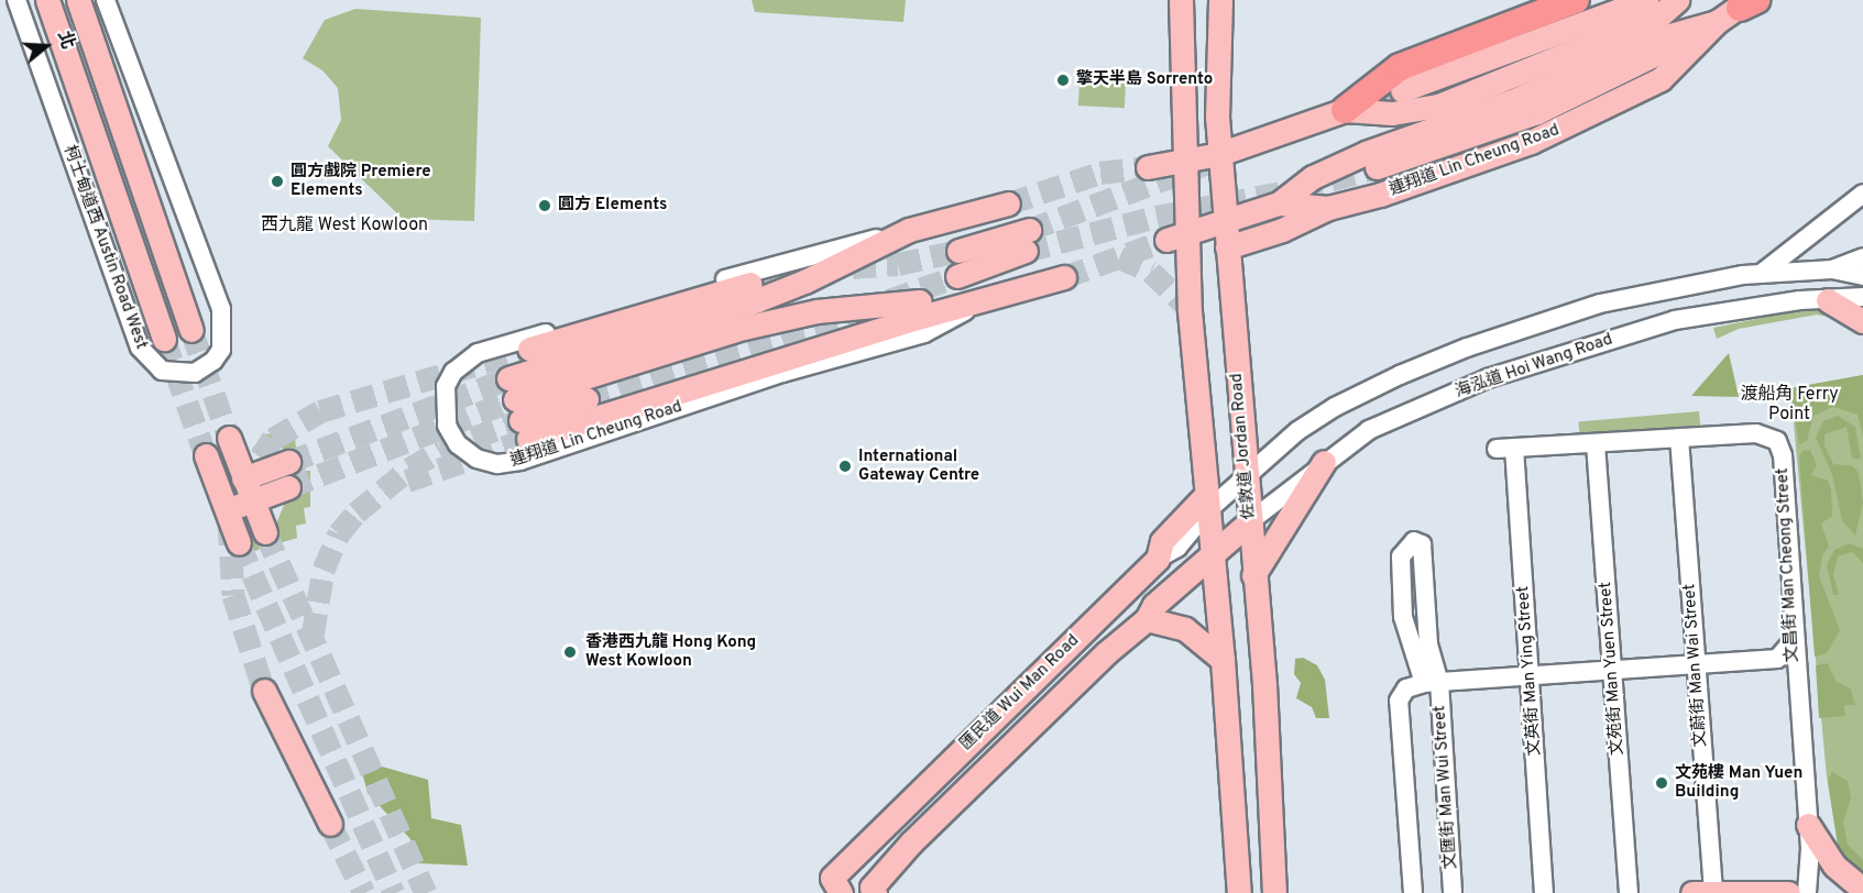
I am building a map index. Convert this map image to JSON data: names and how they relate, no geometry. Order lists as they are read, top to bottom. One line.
{"streets":{"main road":["連翔道 Lin Cheung Road","柯士甸道西 Austin Road West","海泓道 Hoi Wang Road","佐敦道 Jordan Road","匯民道 Wui Man Road"],"street":["文昌街 Man Cheong Street","文蔚街 Man Wai Street","文苑街 Man Yuen Street","文英街 Man Ying Street","文匯街 Man Wui Street"]},"crossings":[["連翔道 Lin Cheung Road","佐敦道 Jordan Road"],["海泓道 Hoi Wang Road","佐敦道 Jordan Road"],["海泓道 Hoi Wang Road","匯民道 Wui Man Road"],["文昌街 Man Cheong Street","文蔚街 Man Wai Street"],["文昌街 Man Cheong Street","文苑街 Man Yuen Street"],["文昌街 Man Cheong Street","文英街 Man Ying Street"]],"districts":["西九龍 West Kowloon","渡船角 Ferry Point"],"places":["擎天半島 Sorrento","圓方戲院 Premiere Elements","圓方 Elements","International Gateway Centre","香港西九龍 Hong Kong West Kowloon","文苑樓 Man Yuen Building"],"north":"right"}
